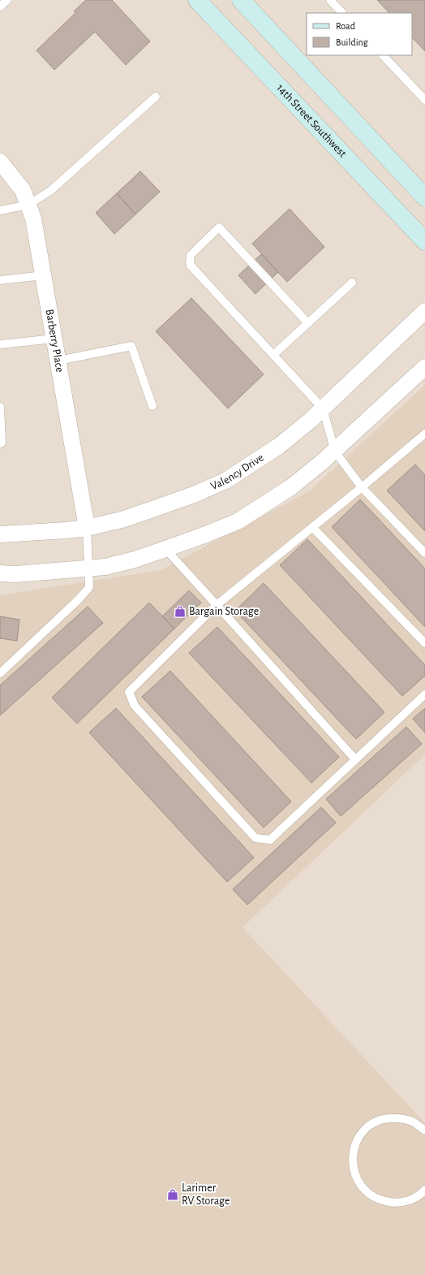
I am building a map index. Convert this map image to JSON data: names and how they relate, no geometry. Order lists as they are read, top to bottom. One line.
{"streets":{"main road":["14th Street Southwest"],"street":["Barberry Place","Valency Drive"]},"crossings":[["Barberry Place","Valency Drive"]],"places":{"shop":["Bargain Storage","Larimer RV Storage"]},"legend":["Road","Building"]}
